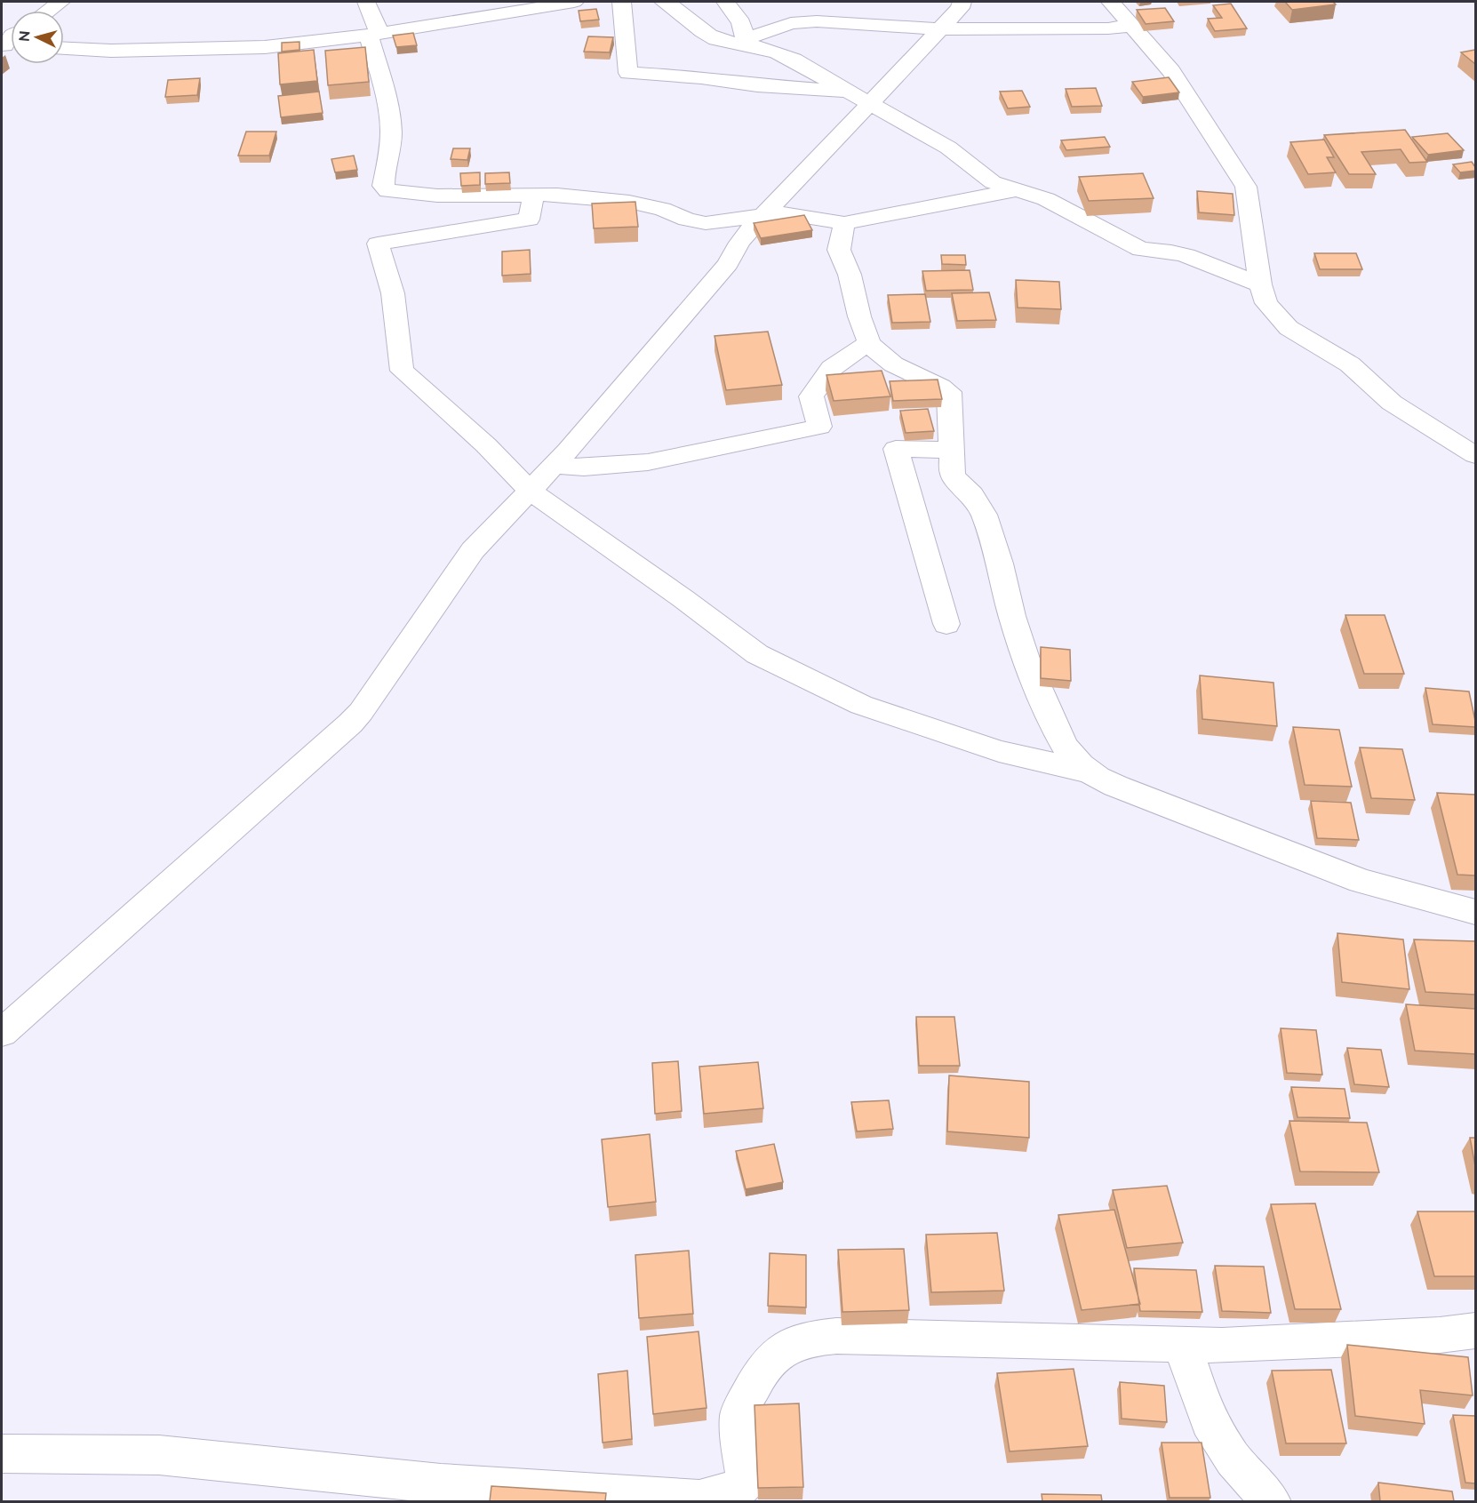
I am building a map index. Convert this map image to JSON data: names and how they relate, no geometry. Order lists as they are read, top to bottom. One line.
{"north":"left"}
